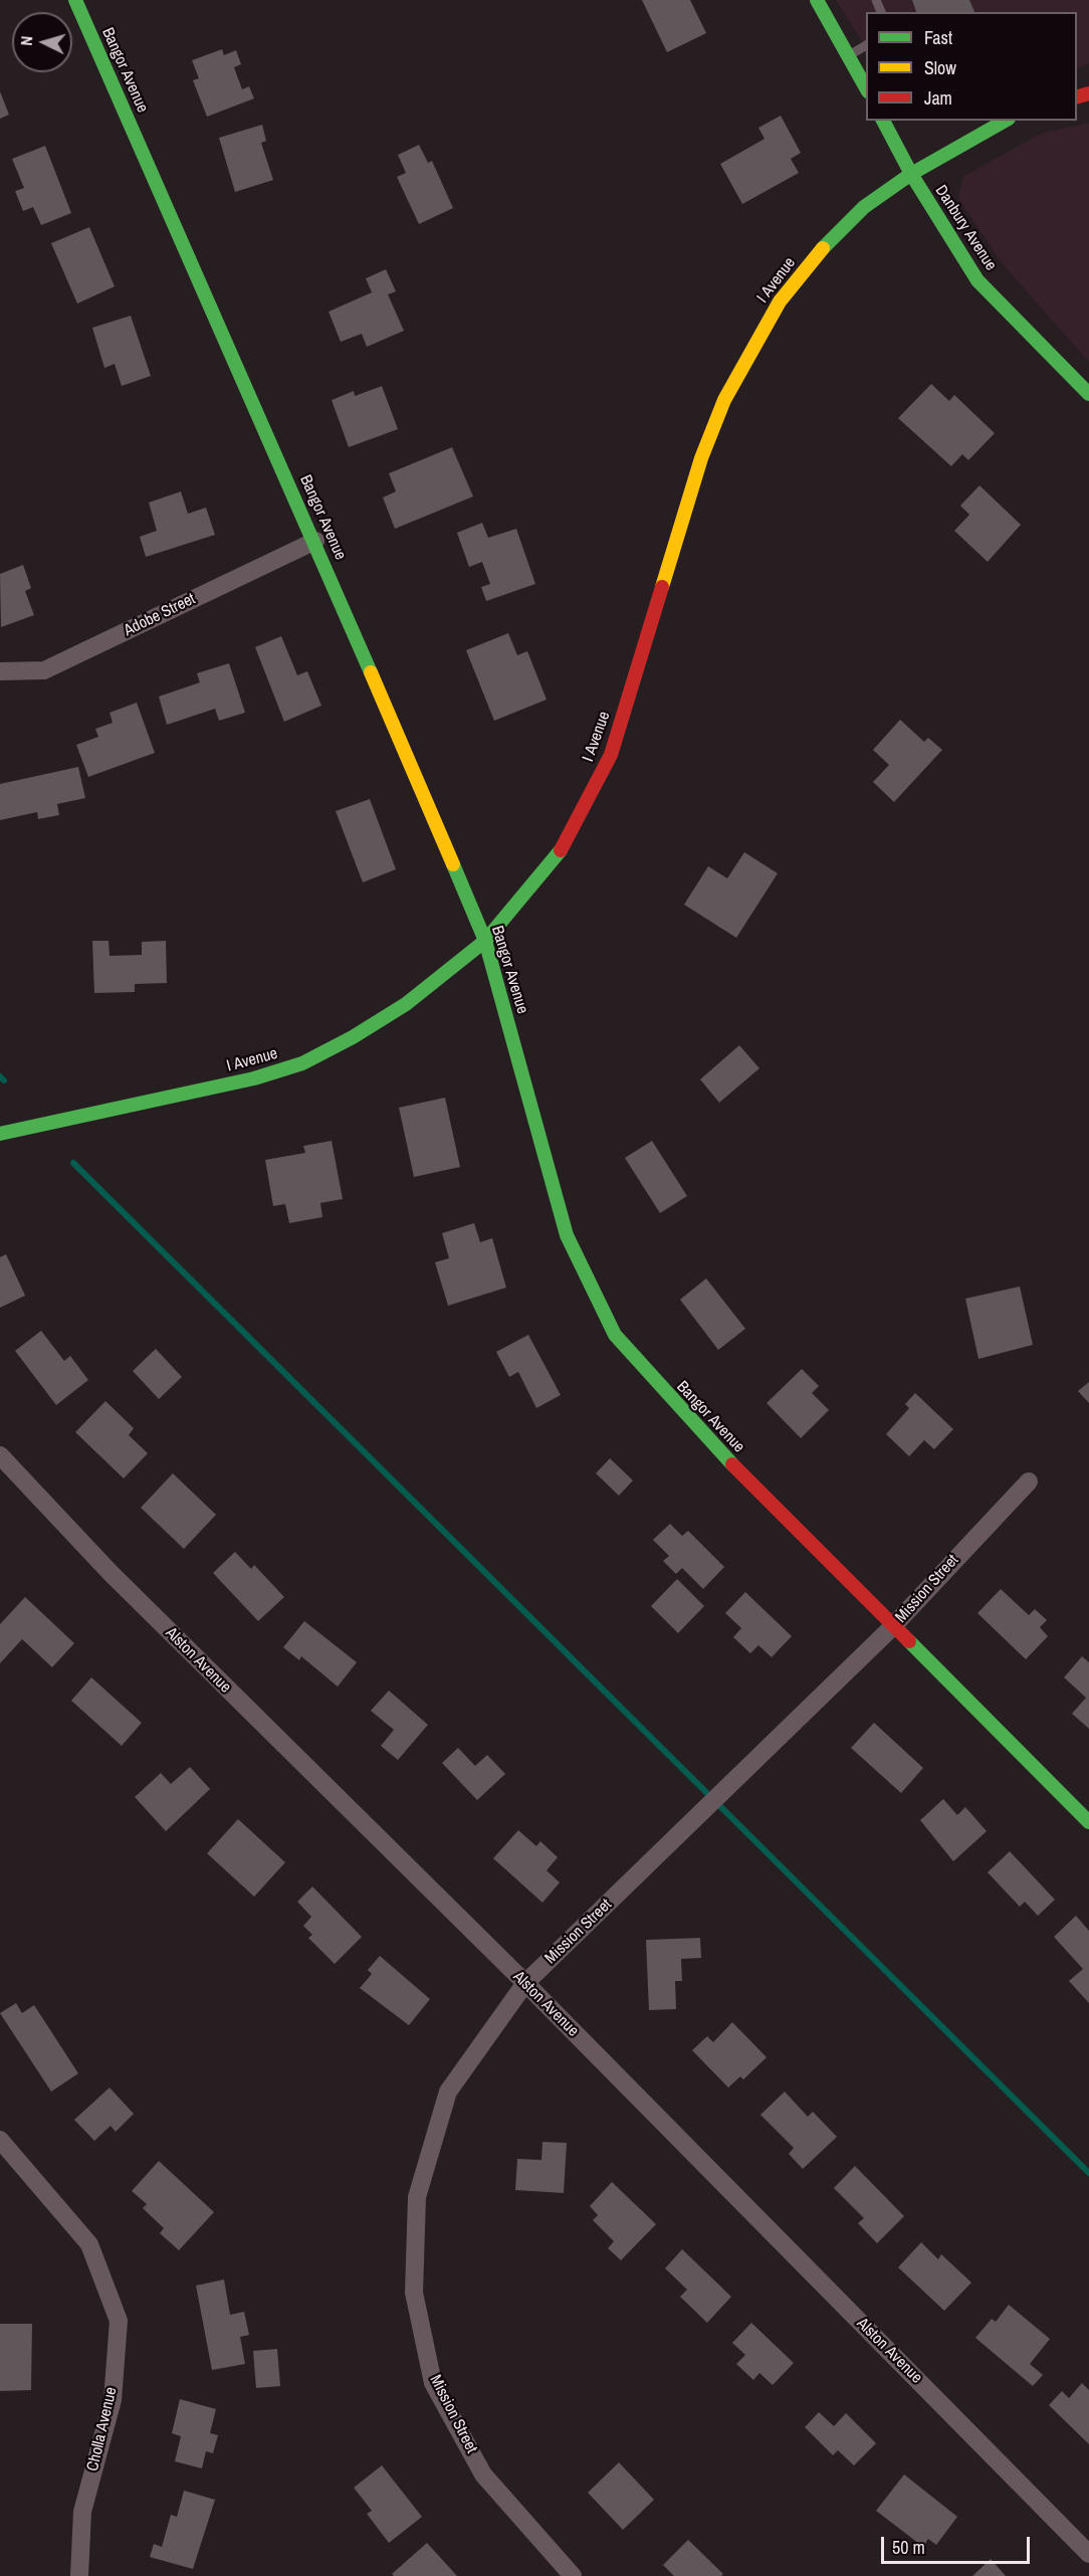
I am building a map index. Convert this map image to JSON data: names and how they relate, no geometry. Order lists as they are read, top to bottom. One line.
{"streets":{"street":["Bangor Avenue","Danbury Avenue","I Avenue","Adobe Street","Mission Street","Alston Avenue","Cholla Avenue"]},"crossings":[["Bangor Avenue","I Avenue"],["Bangor Avenue","Adobe Street"],["Bangor Avenue","Mission Street"],["Danbury Avenue","I Avenue"],["Mission Street","Alston Avenue"]],"legend":["Fast","Slow","Jam"],"scale_bar":"50 m","north":"left"}
